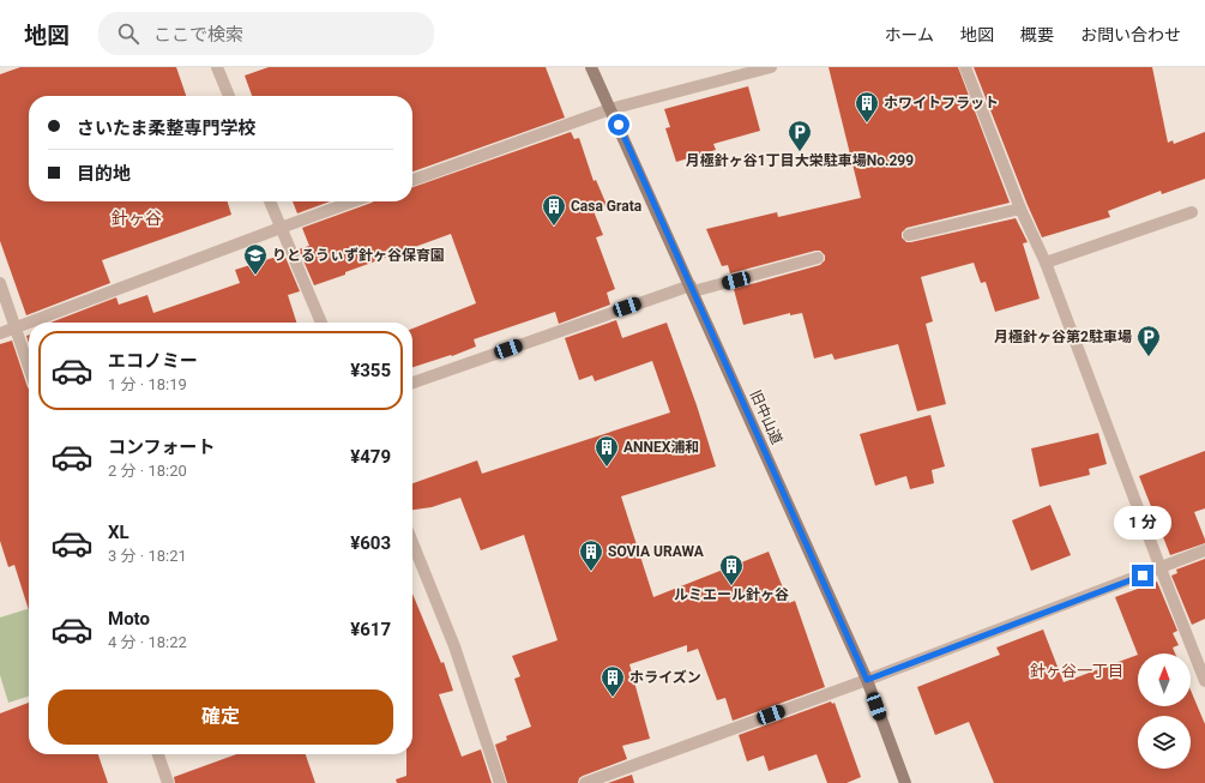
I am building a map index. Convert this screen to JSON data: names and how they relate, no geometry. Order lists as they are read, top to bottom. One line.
{"streets":{"main road":["旧中山道"]},"districts":["針ヶ谷","針ヶ谷一丁目"],"places":{"building":["ホワイトフラット","Casa Grata","ANNEX浦和","SOVIA URAWA","ルミエール針ヶ谷","ホライズン"],"parking":["月極針ヶ谷1丁目大栄駐車場No.299","月極針ヶ谷第2駐車場"],"school or university":["りとるうぃず針ヶ谷保育園"]},"north":"top","page":{"header":"地図","search":"ここで検索","nav":["ホーム","地図","概要","お問い合わせ"],"banner":["さいたま柔整専門学校","目的地"],"list":[{"name":"エコノミー","note":"1 分 · 18:19","value":"¥355"},{"name":"コンフォート","note":"2 分 · 18:20","value":"¥479"},{"name":"XL","note":"3 分 · 18:21","value":"¥603"},{"name":"Moto","note":"4 分 · 18:22","value":"¥617"}],"bubble":"1 分","buttons":"確定"}}
